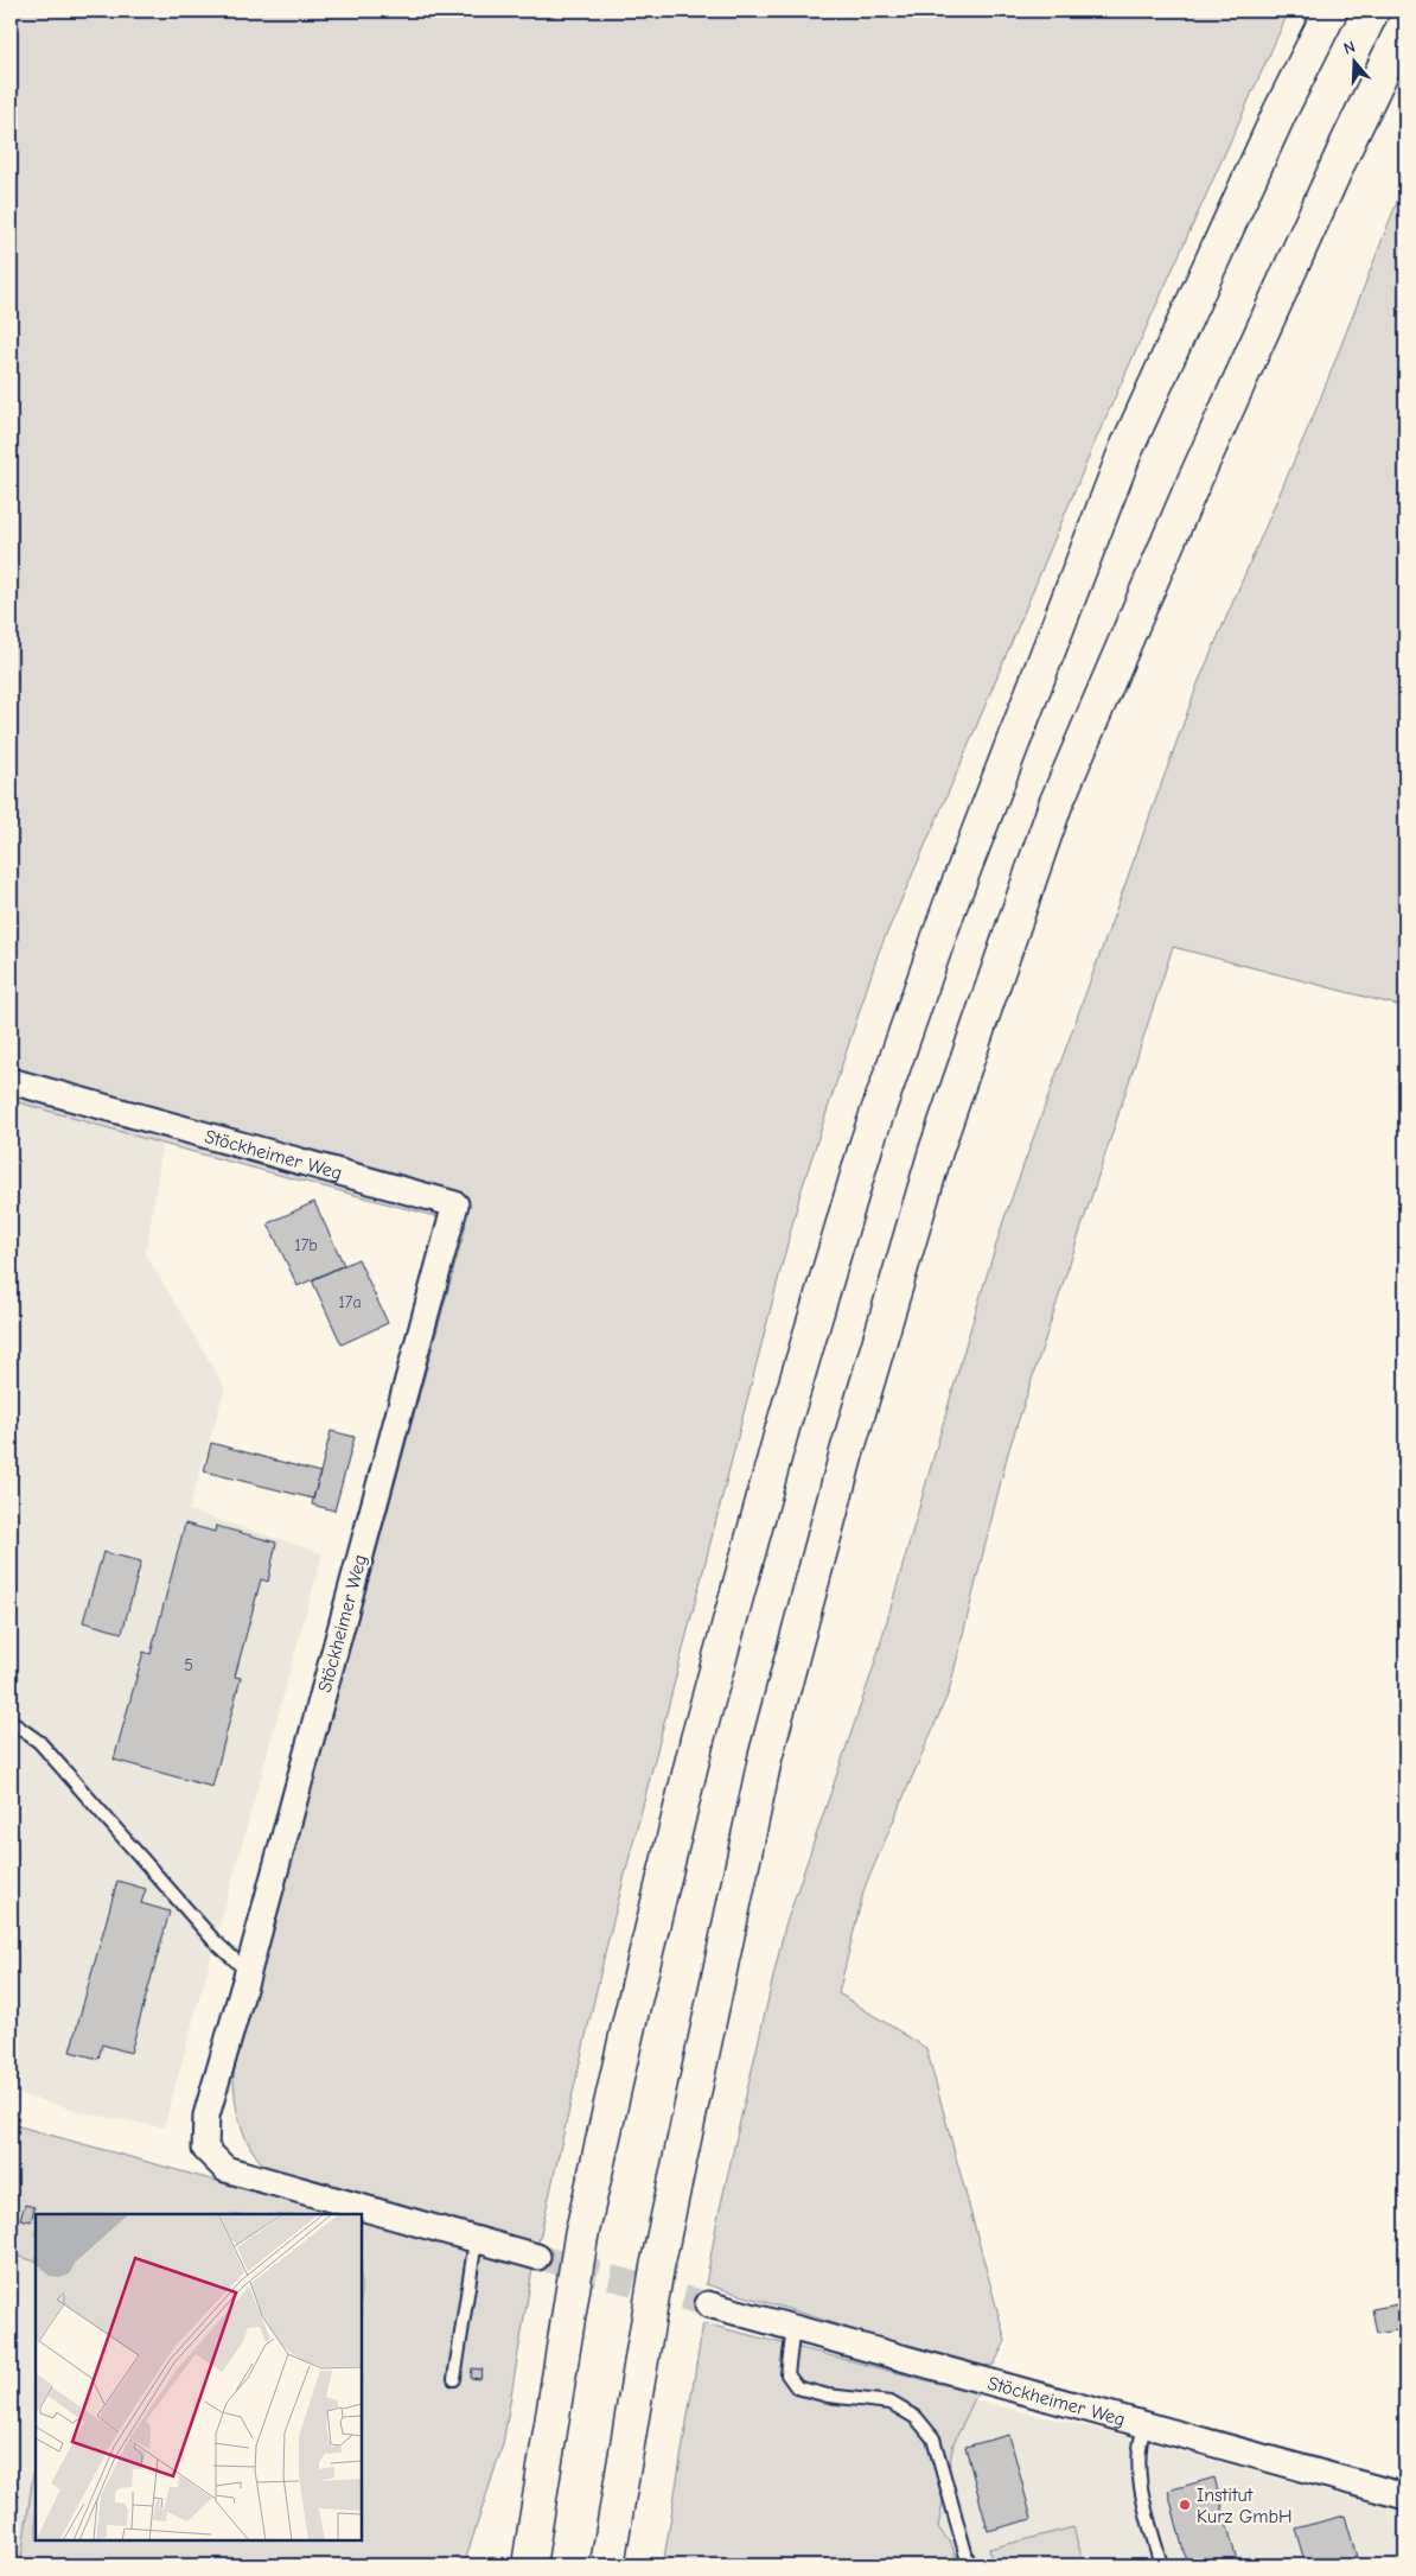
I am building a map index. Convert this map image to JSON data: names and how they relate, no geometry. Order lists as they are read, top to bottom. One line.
{"streets":{"street":["Stöckheimer Weg"]},"places":["Institut Kurz GmbH"],"house_numbers":["17b","17a","5"],"north":"top"}
